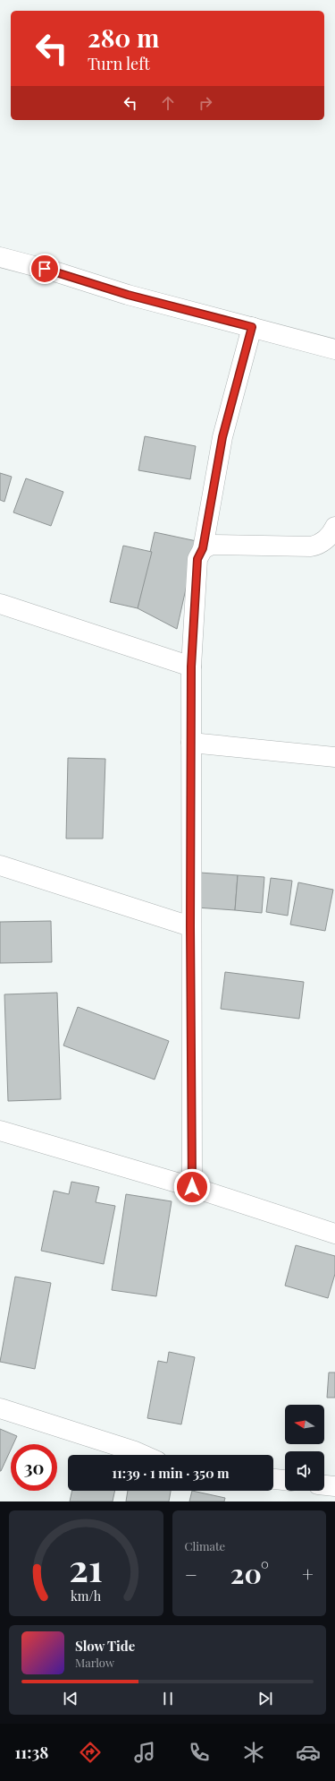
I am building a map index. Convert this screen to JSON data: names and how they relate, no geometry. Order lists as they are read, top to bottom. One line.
{"north":"left","page":{"turn":["280 m","Turn left"],"limit":"30","trip":"11:39 · 1 min · 350 m","tile":"Climate","heat":["−","20°","+"],"song":["Slow Tide","Marlow"],"tabs":"11:38","gauge":["21","km/h"]}}
